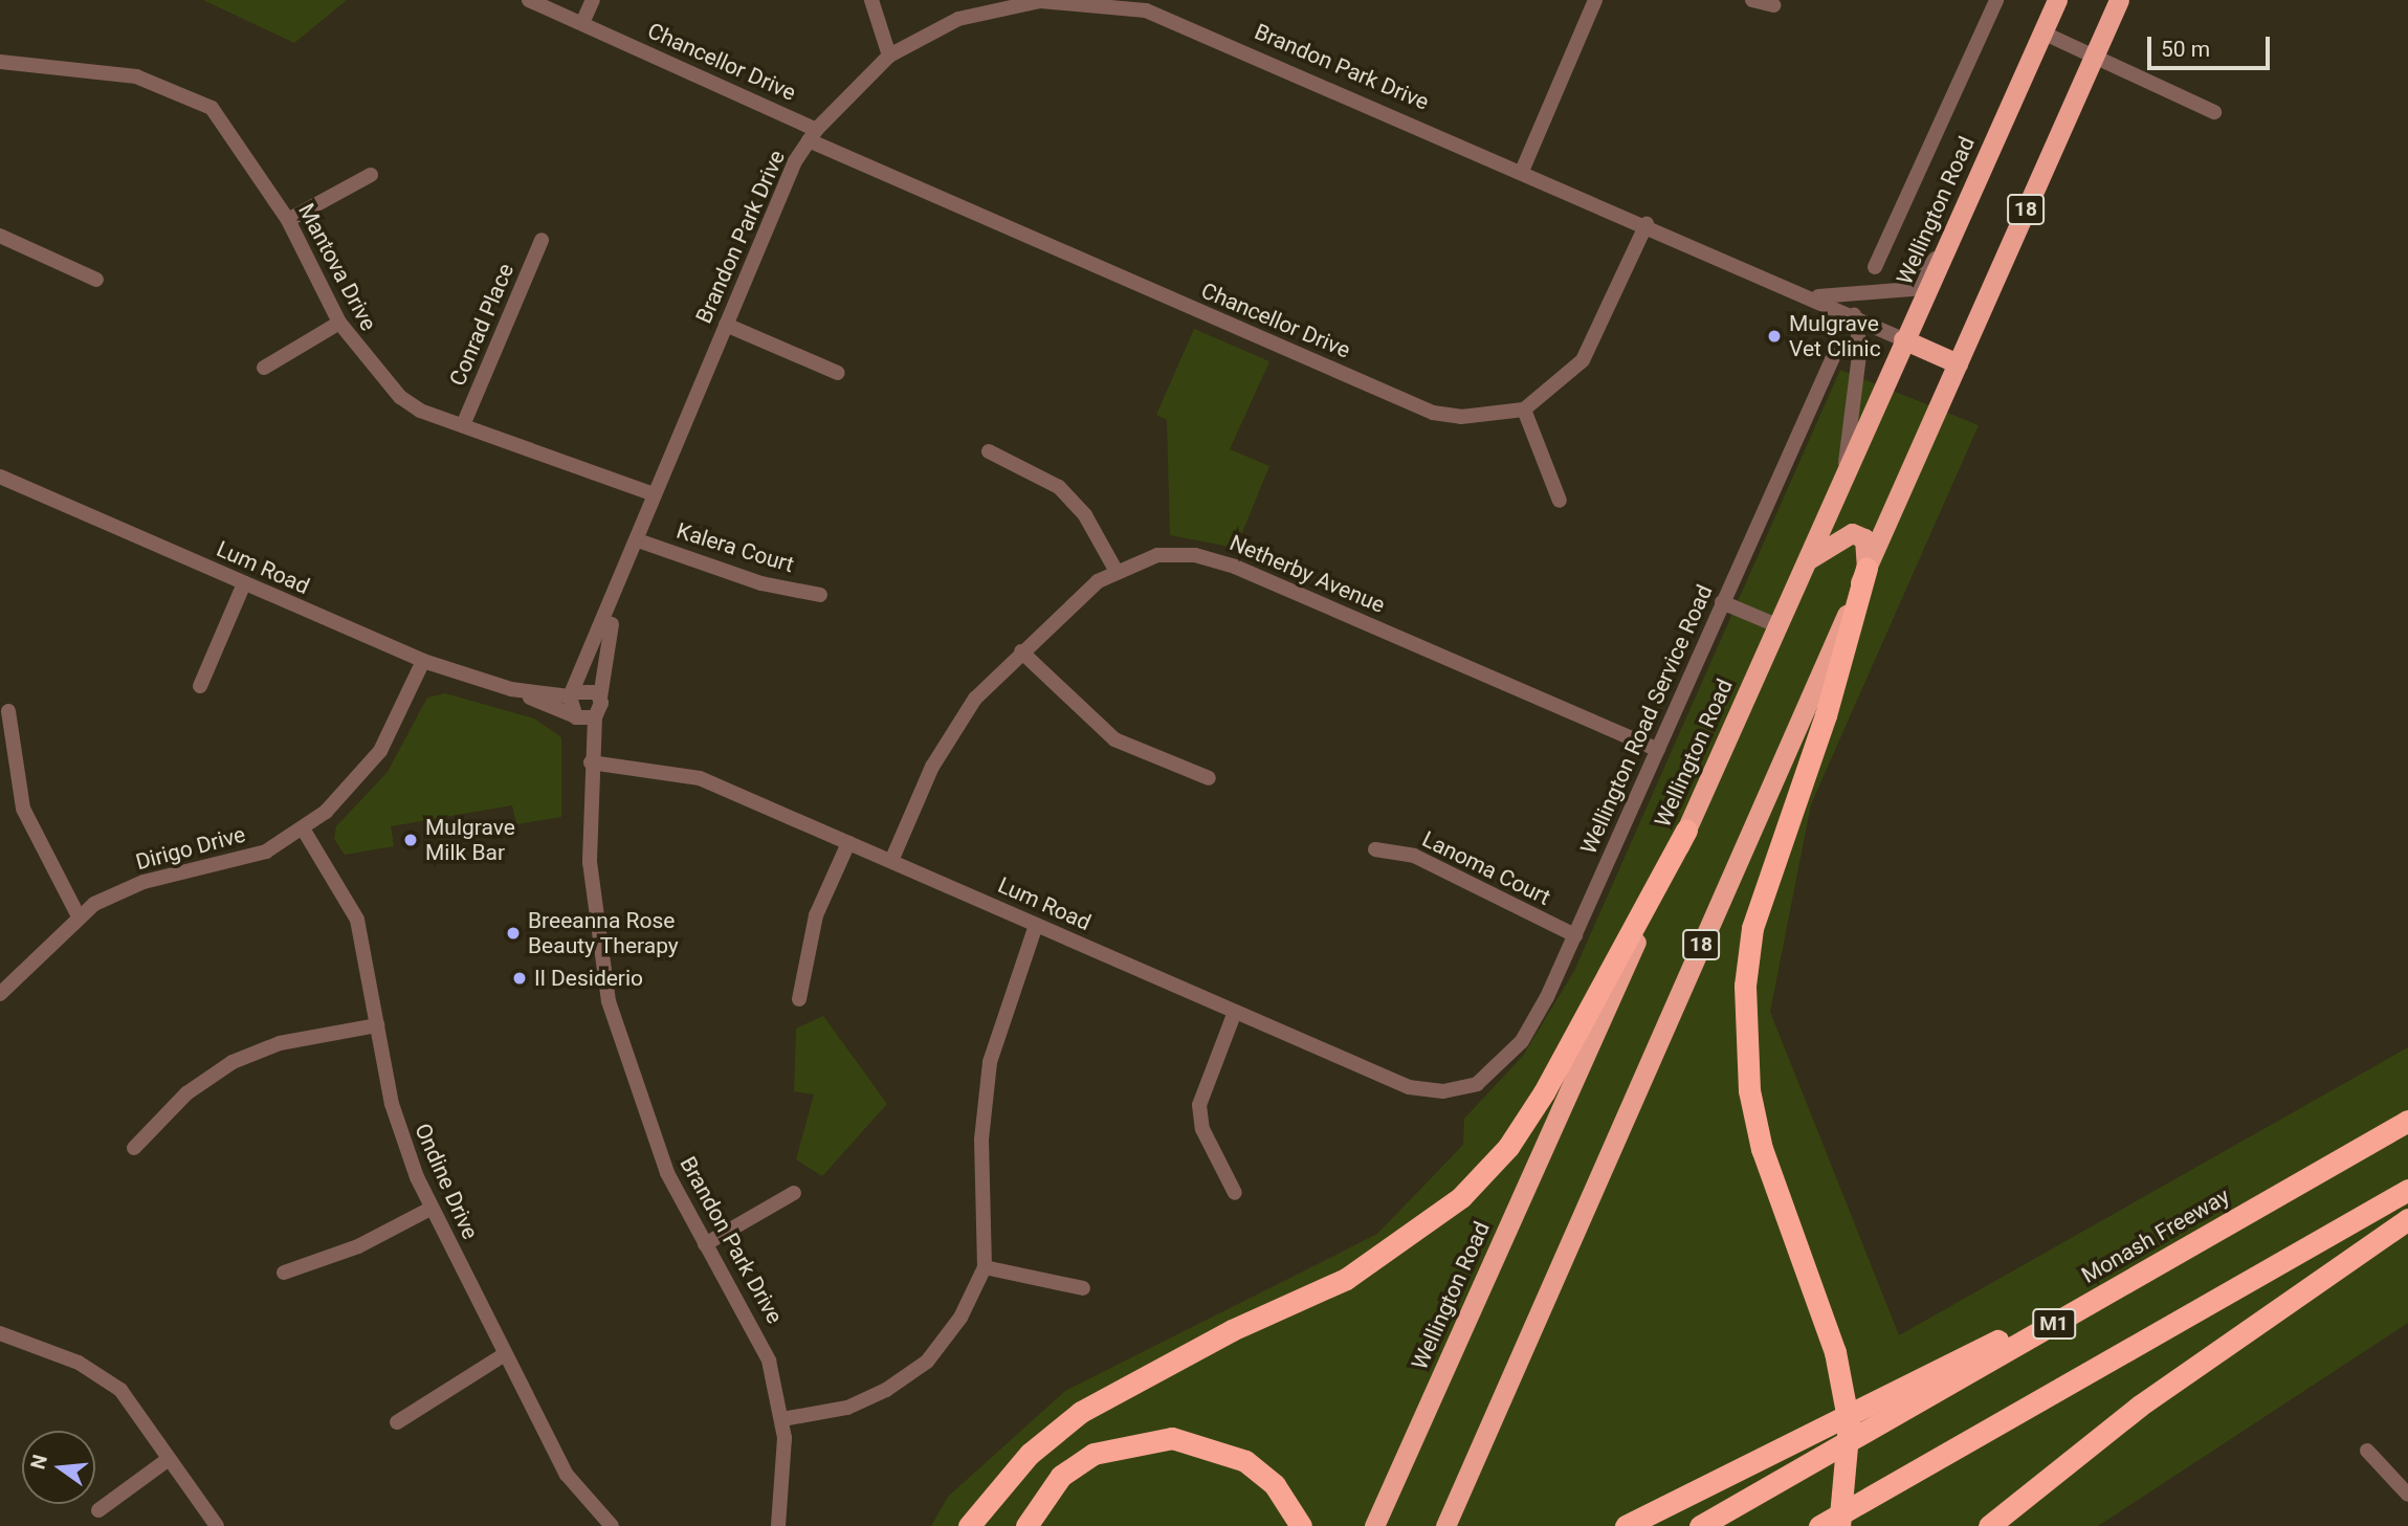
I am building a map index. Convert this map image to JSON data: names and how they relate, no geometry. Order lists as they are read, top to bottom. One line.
{"streets":{"highway":["18","Wellington Road","Monash Freeway","M1"],"street":["Chancellor Drive","Brandon Park Drive","Mantova Drive","Conrad Place","Kalera Court","Lum Road","Netherby Avenue","Wellington Road Service Road","Dirigo Drive","Lanoma Court","Ondine Drive"]},"crossings":[["Chancellor Drive","Brandon Park Drive"],["Brandon Park Drive","Wellington Road"],["Brandon Park Drive","Mantova Drive"],["Brandon Park Drive","Kalera Court"],["Brandon Park Drive","Lum Road"],["Mantova Drive","Conrad Place"],["Lum Road","Netherby Avenue"],["Lum Road","Wellington Road Service Road"],["Lum Road","Dirigo Drive"],["Netherby Avenue","Wellington Road Service Road"],["Wellington Road Service Road","Lanoma Court"],["Dirigo Drive","Ondine Drive"]],"places":["Mulgrave Vet Clinic","Mulgrave Milk Bar","Breeanna Rose Beauty Therapy","Il Desiderio"],"scale_bar":"50 m","north":"left"}
